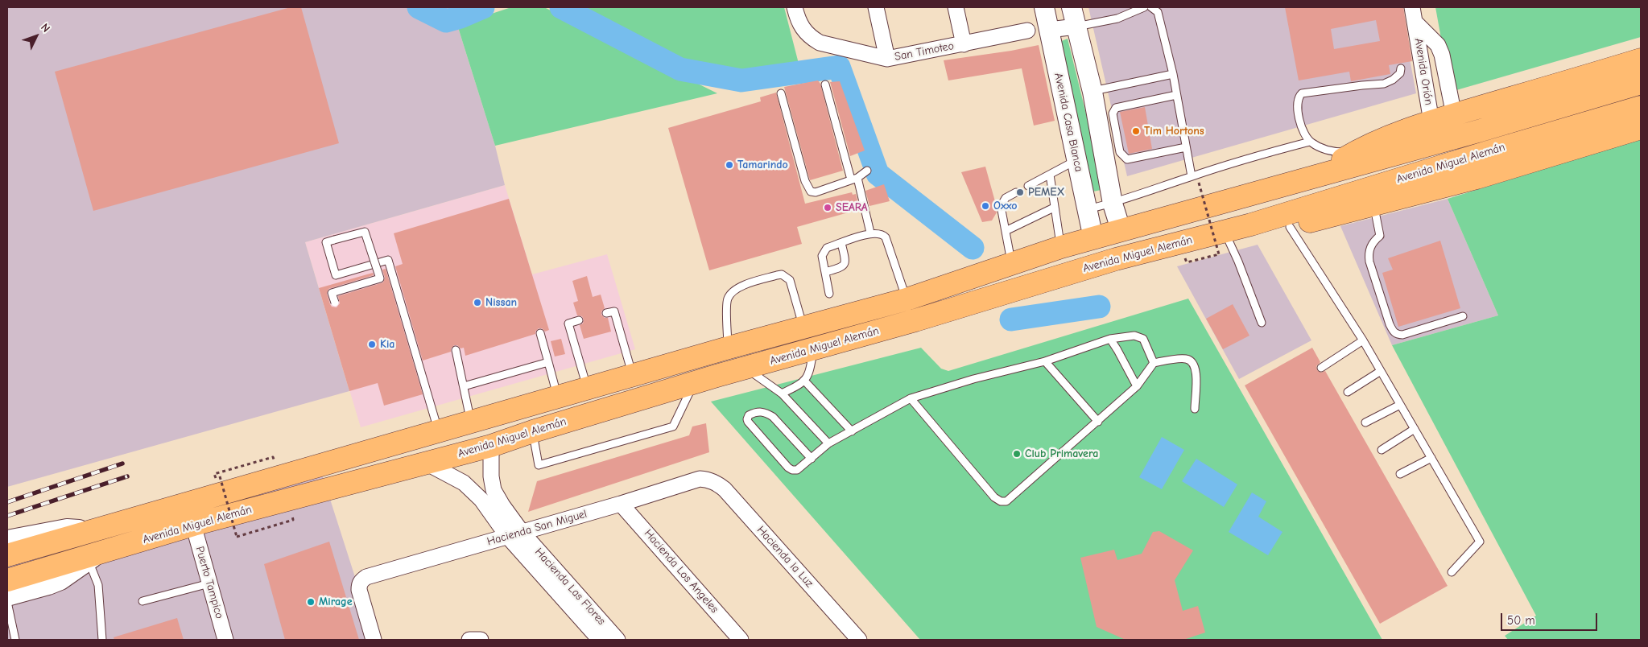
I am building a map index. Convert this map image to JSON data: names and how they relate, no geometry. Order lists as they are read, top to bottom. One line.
{"streets":{"highway":["Avenida Miguel Alemán"],"street":["San Timoteo","Avenida Orión","Avenida Casa Blanca","Hacienda San Miguel","Hacienda la Luz","Hacienda Los Angeles","Puerto Tampico","Hacienda Las Flores"]},"crossings":[["Avenida Casa Blanca","Avenida Miguel Alemán"],["Avenida Miguel Alemán","Puerto Tampico"],["Avenida Miguel Alemán","Hacienda Las Flores"],["Hacienda San Miguel","Hacienda la Luz"],["Hacienda San Miguel","Hacienda Los Angeles"],["Hacienda San Miguel","Hacienda Las Flores"]],"places":["Tim Hortons","Tamarindo","PEMEX","Oxxo","SEARA","Nissan","Kia","Club Primavera","Mirage"],"scale_bar":"50 m","north":"top right"}
